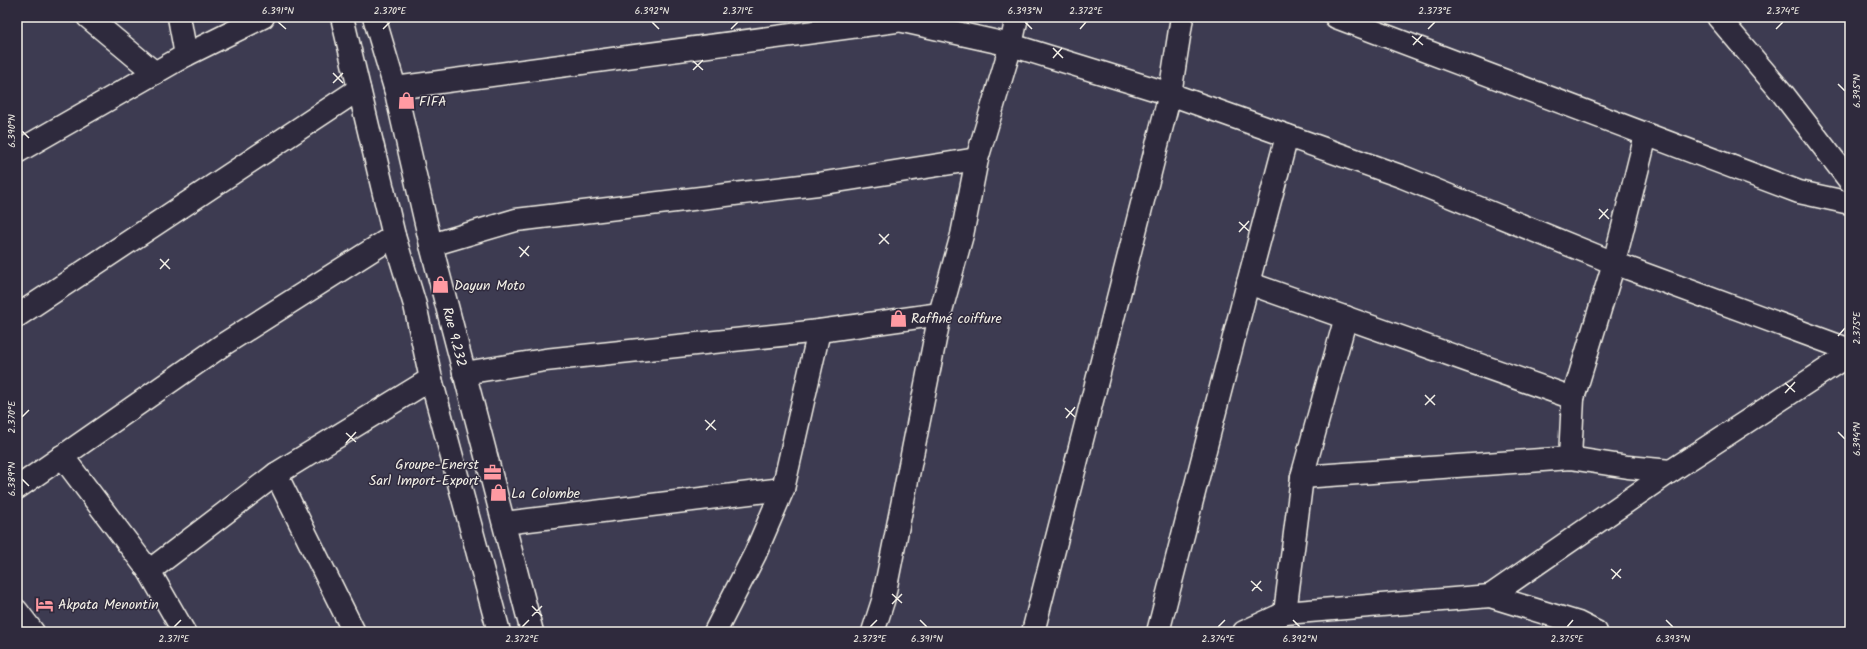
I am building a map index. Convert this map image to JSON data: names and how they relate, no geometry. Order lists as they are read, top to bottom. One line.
{"streets":{"street":["Rue 9.232"]},"places":{"shop":["FIFA","Dayun Moto","Raffiné coiffure","La Colombe"],"office":["Groupe-Enerst Sarl Import-Export"],"hotel":["Akpata Menontin"]},"coordinates":["6.391°N","2.370°E","6.392°N","2.371°E","6.393°N","2.372°E","2.373°E","2.374°E","6.395°N","6.390°N","2.375°E","6.394°N","6.389°N"]}
